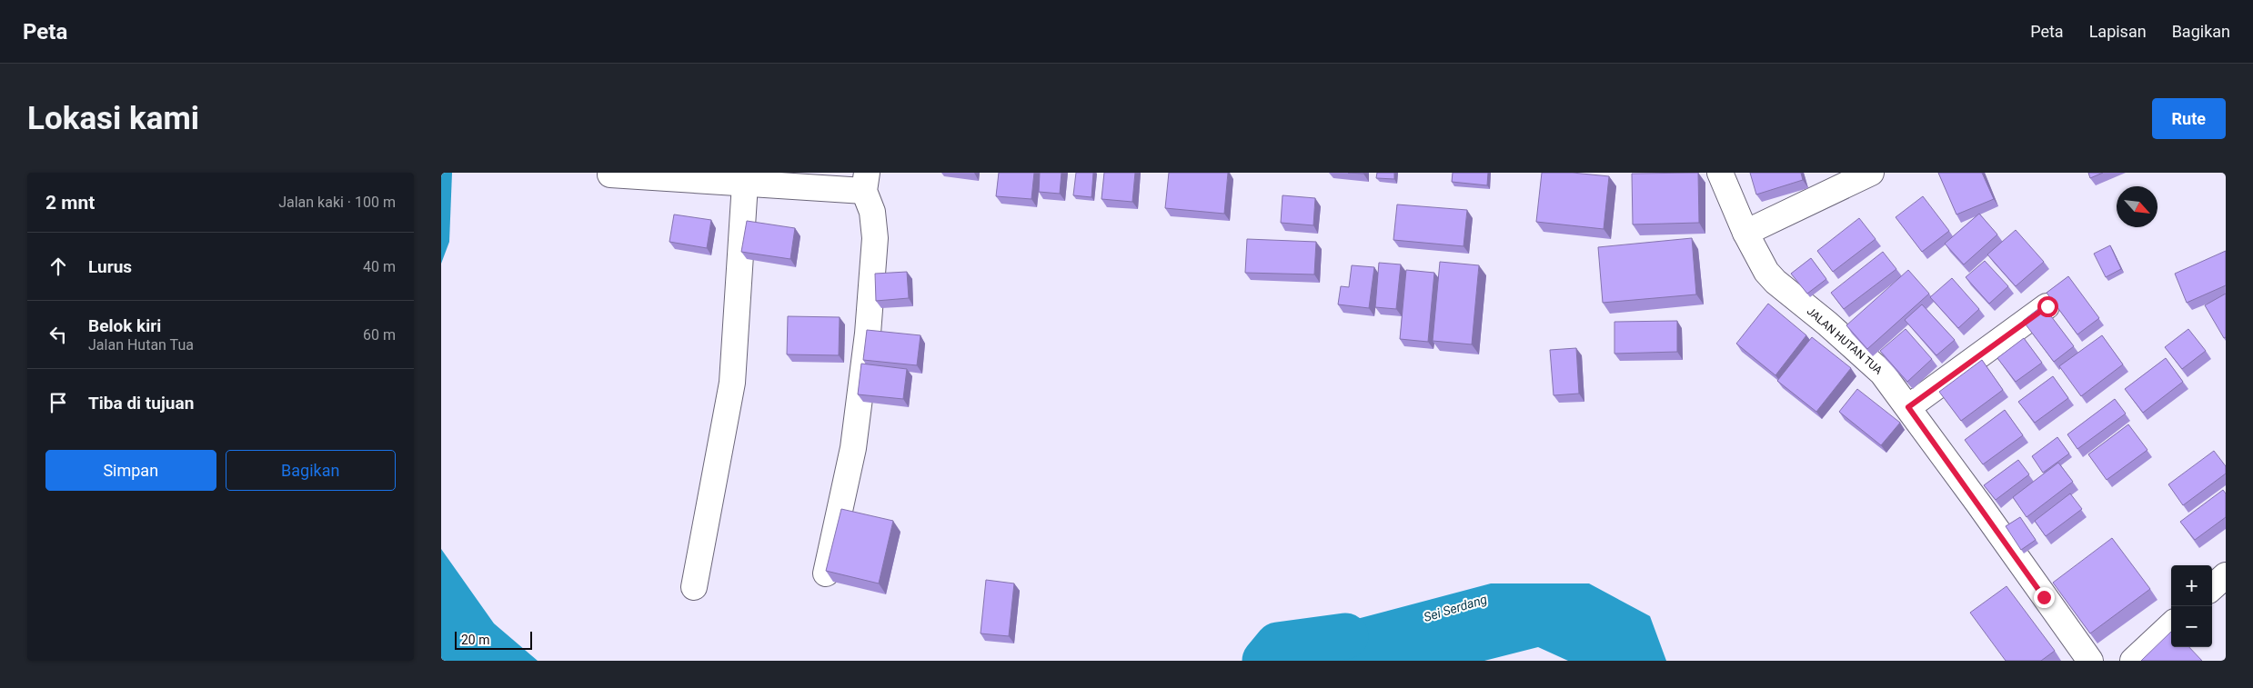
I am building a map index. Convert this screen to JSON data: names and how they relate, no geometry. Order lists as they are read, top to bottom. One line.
{"streets":{"street":["JALAN HUTAN TUA"]},"water":["Sei Serdang"],"scale_bar":"20 m","north":"bottom right","page":{"header":"Peta","nav":["Peta","Lapisan","Bagikan"],"buttons":["Rute",["Simpan","Bagikan"]],"title":"Lokasi kami","heading":["2 mnt","Jalan kaki · 100 m"],"list":[["Lurus","40 m"],["Belok kiri","Jalan Hutan Tua","60 m"],"Tiba di tujuan"],"map_buttons":["+","−"],"scale":"20 m"}}
